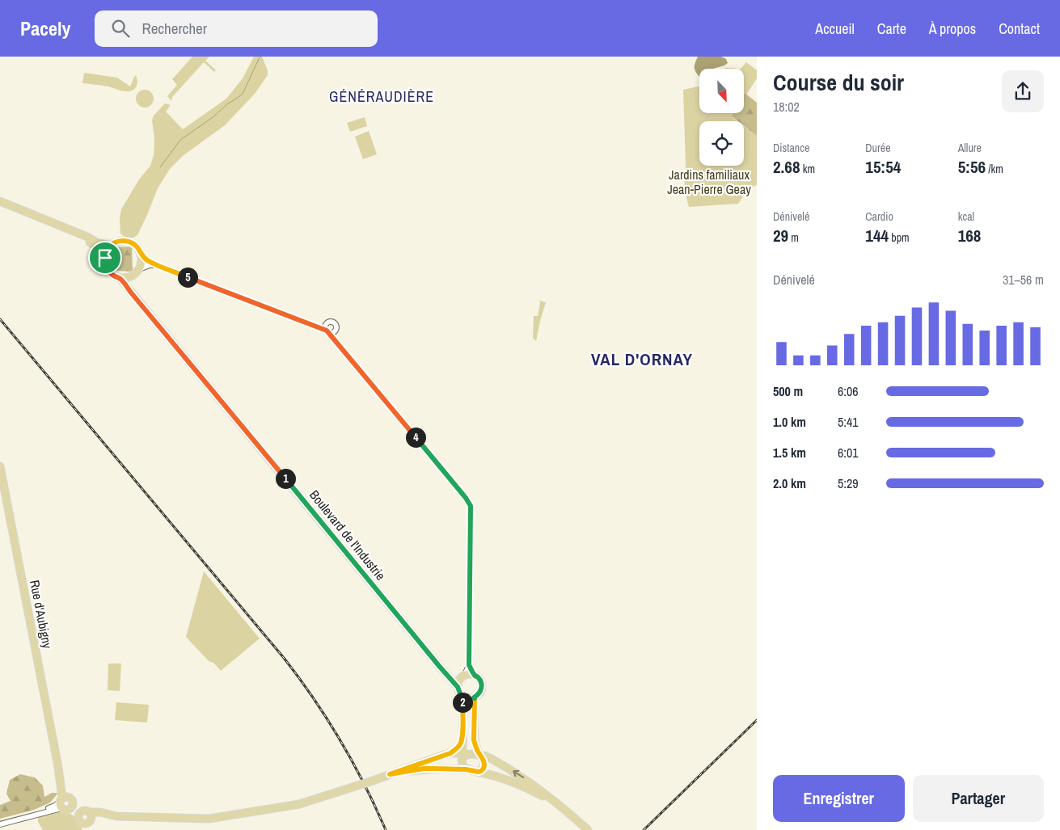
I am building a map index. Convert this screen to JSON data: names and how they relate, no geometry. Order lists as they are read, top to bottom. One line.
{"streets":{"main road":["Boulevard de l'Industrie","Rue d'Aubigny"]},"districts":["GÉNÉRAUDIÈRE","VAL D'ORNAY"],"parks":["Jardins familiaux Jean-Pierre Geay"],"north":"bottom right","page":{"header":"Pacely","search":"Rechercher","nav":["Accueil","Carte","À propos","Contact"],"heading":["Course du soir","18:02"],"stats":[["Distance","2.68 km"],["Durée","15:54"],["Allure","5:56 /km"],["Dénivelé","29 m"],["Cardio","144 bpm"],["kcal","168"]],"chart":["Dénivelé","31–56 m"],"pins":["5","4","1","2"],"list":[{"name":"500 m","note":"6:06"},{"name":"1.0 km","note":"5:41"},{"name":"1.5 km","note":"6:01"},{"name":"2.0 km","note":"5:29"}],"buttons":["Enregistrer","Partager"]}}
